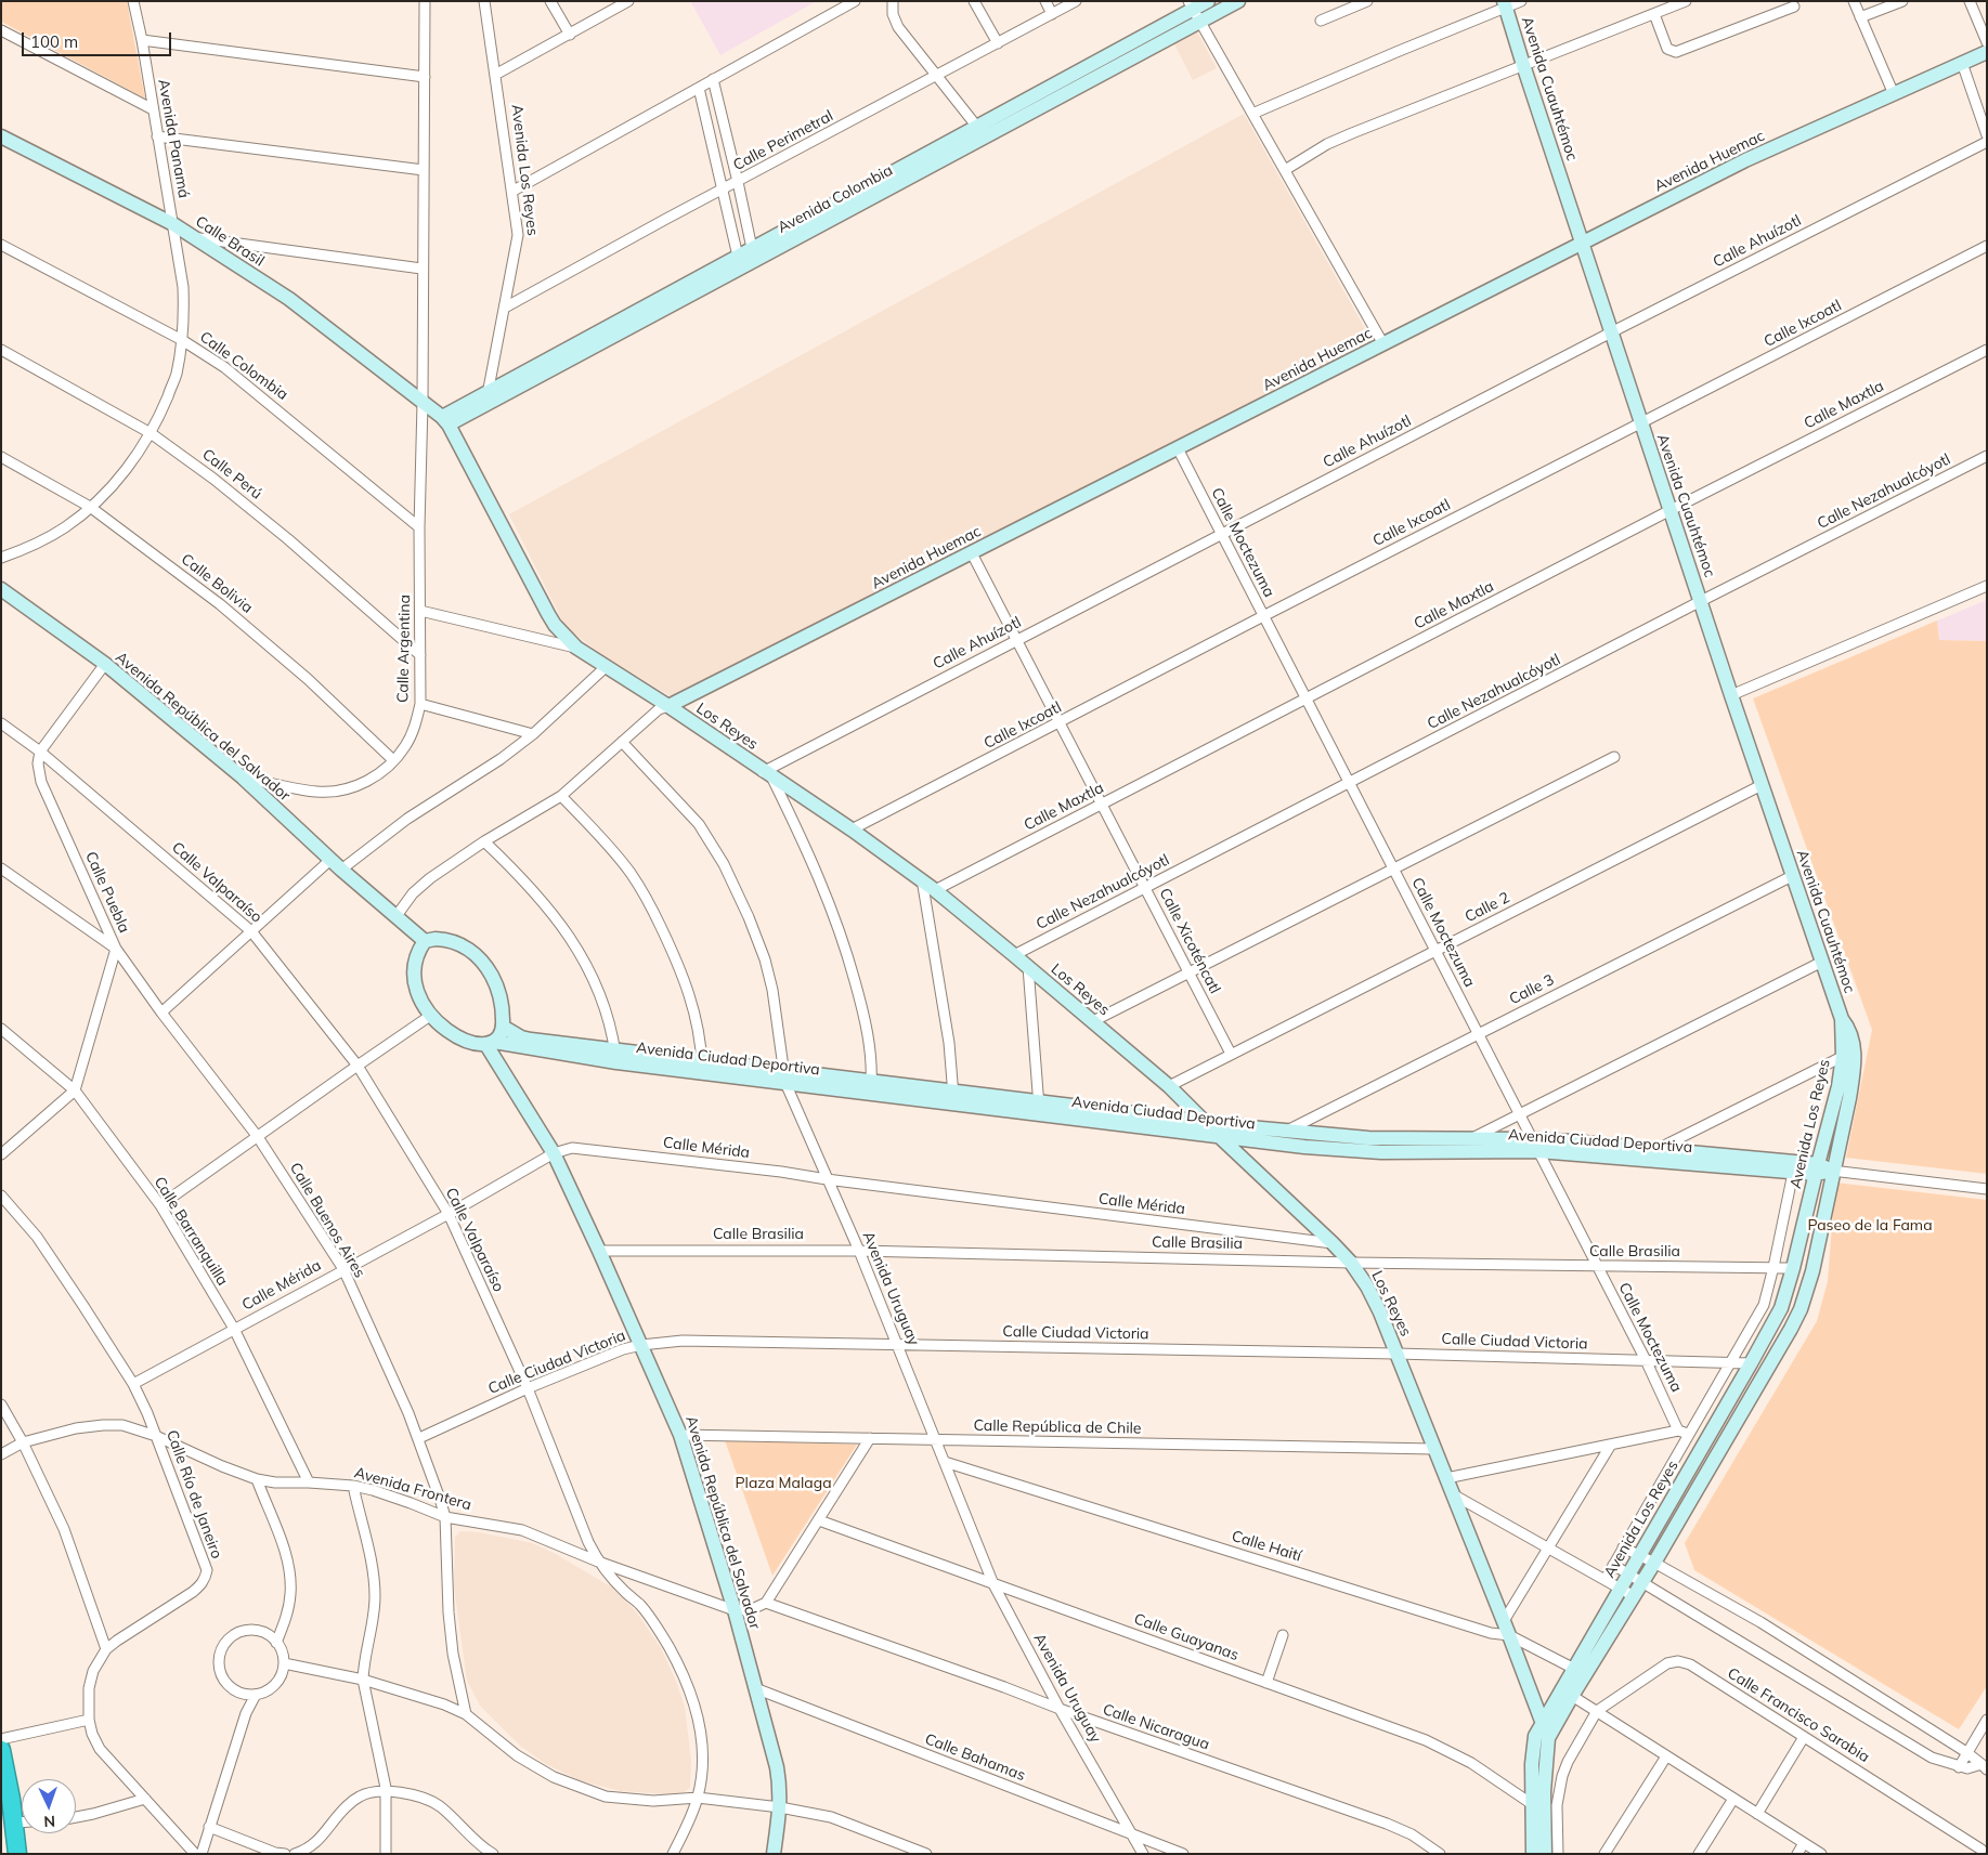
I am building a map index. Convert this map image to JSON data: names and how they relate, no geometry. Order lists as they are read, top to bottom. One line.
{"streets":{"street":["Avenida Cuauhtémoc","Avenida Panamá","Calle Perimetral","Avenida Huemac","Avenida Los Reyes","Avenida Colombia","Calle Brasil","Calle Ahuízotl","Calle Ixcoatl","Calle Colombia","Calle Maxtla","Calle Perú","Calle Nezahualcóyotl","Calle Moctezuma","Calle Bolivia","Calle Argentina","Avenida República del Salvador","Los Reyes","Calle Valparaíso","Calle Puebla","Calle 2","Calle Xicoténcatl","Calle 3","Avenida Ciudad Deportiva","Calle Mérida","Calle Buenos Aires","Calle Barranquilla","Calle Brasilia","Avenida Uruguay","Calle Ciudad Victoria","Calle República de Chile","Avenida Frontera","Calle Río de Janeiro","Calle Haití","Calle Guayanas","Calle Francisco Sarabia","Calle Nicaragua","Calle Bahamas"]},"crossings":[["Avenida Cuauhtémoc","Avenida Huemac"],["Avenida Cuauhtémoc","Avenida Los Reyes"],["Avenida Cuauhtémoc","Calle Ahuízotl"],["Avenida Cuauhtémoc","Calle Ixcoatl"],["Avenida Cuauhtémoc","Calle Maxtla"],["Avenida Cuauhtémoc","Calle Nezahualcóyotl"],["Avenida Cuauhtémoc","Calle 2"],["Avenida Cuauhtémoc","Calle 3"],["Avenida Panamá","Calle Brasil"],["Avenida Panamá","Calle Colombia"],["Avenida Panamá","Calle Perú"],["Avenida Panamá","Calle Bolivia"],["Calle Perimetral","Avenida Los Reyes"],["Avenida Huemac","Calle Moctezuma"],["Avenida Huemac","Los Reyes"],["Avenida Huemac","Calle Xicoténcatl"],["Avenida Los Reyes","Avenida Colombia"],["Avenida Los Reyes","Los Reyes"],["Avenida Los Reyes","Avenida Ciudad Deportiva"],["Avenida Los Reyes","Calle Brasilia"],["Avenida Los Reyes","Calle Ciudad Victoria"],["Avenida Los Reyes","Calle Haití"],["Avenida Los Reyes","Calle Guayanas"],["Avenida Colombia","Los Reyes"],["Calle Brasil","Calle Argentina"],["Calle Brasil","Los Reyes"],["Calle Ahuízotl","Calle Moctezuma"],["Calle Ahuízotl","Los Reyes"],["Calle Ahuízotl","Calle Xicoténcatl"],["Calle Ixcoatl","Calle Moctezuma"],["Calle Ixcoatl","Los Reyes"],["Calle Ixcoatl","Calle Xicoténcatl"],["Calle Colombia","Calle Argentina"],["Calle Maxtla","Calle Moctezuma"],["Calle Maxtla","Los Reyes"],["Calle Maxtla","Calle Xicoténcatl"],["Calle Perú","Calle Argentina"],["Calle Nezahualcóyotl","Calle Moctezuma"],["Calle Nezahualcóyotl","Los Reyes"],["Calle Nezahualcóyotl","Calle Xicoténcatl"],["Calle Moctezuma","Calle 2"],["Calle Moctezuma","Calle 3"],["Calle Moctezuma","Avenida Ciudad Deportiva"],["Calle Moctezuma","Calle Brasilia"],["Calle Moctezuma","Calle Ciudad Victoria"],["Calle Bolivia","Calle Argentina"],["Calle Argentina","Avenida República del Salvador"],["Calle Argentina","Los Reyes"],["Avenida República del Salvador","Avenida Ciudad Deportiva"],["Avenida República del Salvador","Calle Mérida"],["Avenida República del Salvador","Calle Brasilia"],["Avenida República del Salvador","Calle Ciudad Victoria"],["Avenida República del Salvador","Calle República de Chile"],["Avenida República del Salvador","Avenida Frontera"],["Avenida República del Salvador","Calle Bahamas"],["Los Reyes","Calle 2"],["Los Reyes","Avenida Ciudad Deportiva"],["Los Reyes","Calle Mérida"],["Los Reyes","Calle Brasilia"],["Los Reyes","Calle Ciudad Victoria"],["Los Reyes","Calle República de Chile"],["Los Reyes","Calle Haití"],["Calle Valparaíso","Calle Puebla"],["Calle Valparaíso","Calle Mérida"],["Calle Valparaíso","Calle Ciudad Victoria"],["Calle Valparaíso","Avenida Frontera"],["Calle Puebla","Calle Buenos Aires"],["Calle Puebla","Calle Barranquilla"],["Calle 2","Calle Xicoténcatl"],["Calle 3","Avenida Ciudad Deportiva"],["Avenida Ciudad Deportiva","Avenida Uruguay"],["Calle Mérida","Calle Buenos Aires"],["Calle Mérida","Calle Barranquilla"],["Calle Mérida","Avenida Uruguay"],["Calle Mérida","Calle Río de Janeiro"],["Calle Buenos Aires","Calle Ciudad Victoria"],["Calle Buenos Aires","Avenida Frontera"],["Calle Barranquilla","Avenida Frontera"],["Calle Brasilia","Avenida Uruguay"],["Avenida Uruguay","Calle Ciudad Victoria"],["Avenida Uruguay","Calle República de Chile"],["Avenida Uruguay","Calle Haití"],["Avenida Uruguay","Calle Guayanas"],["Avenida Uruguay","Calle Nicaragua"],["Avenida Uruguay","Calle Bahamas"],["Avenida Frontera","Calle Río de Janeiro"]],"parks":["Paseo de la Fama","Plaza Malaga"],"scale_bar":"100 m","north":"bottom"}
